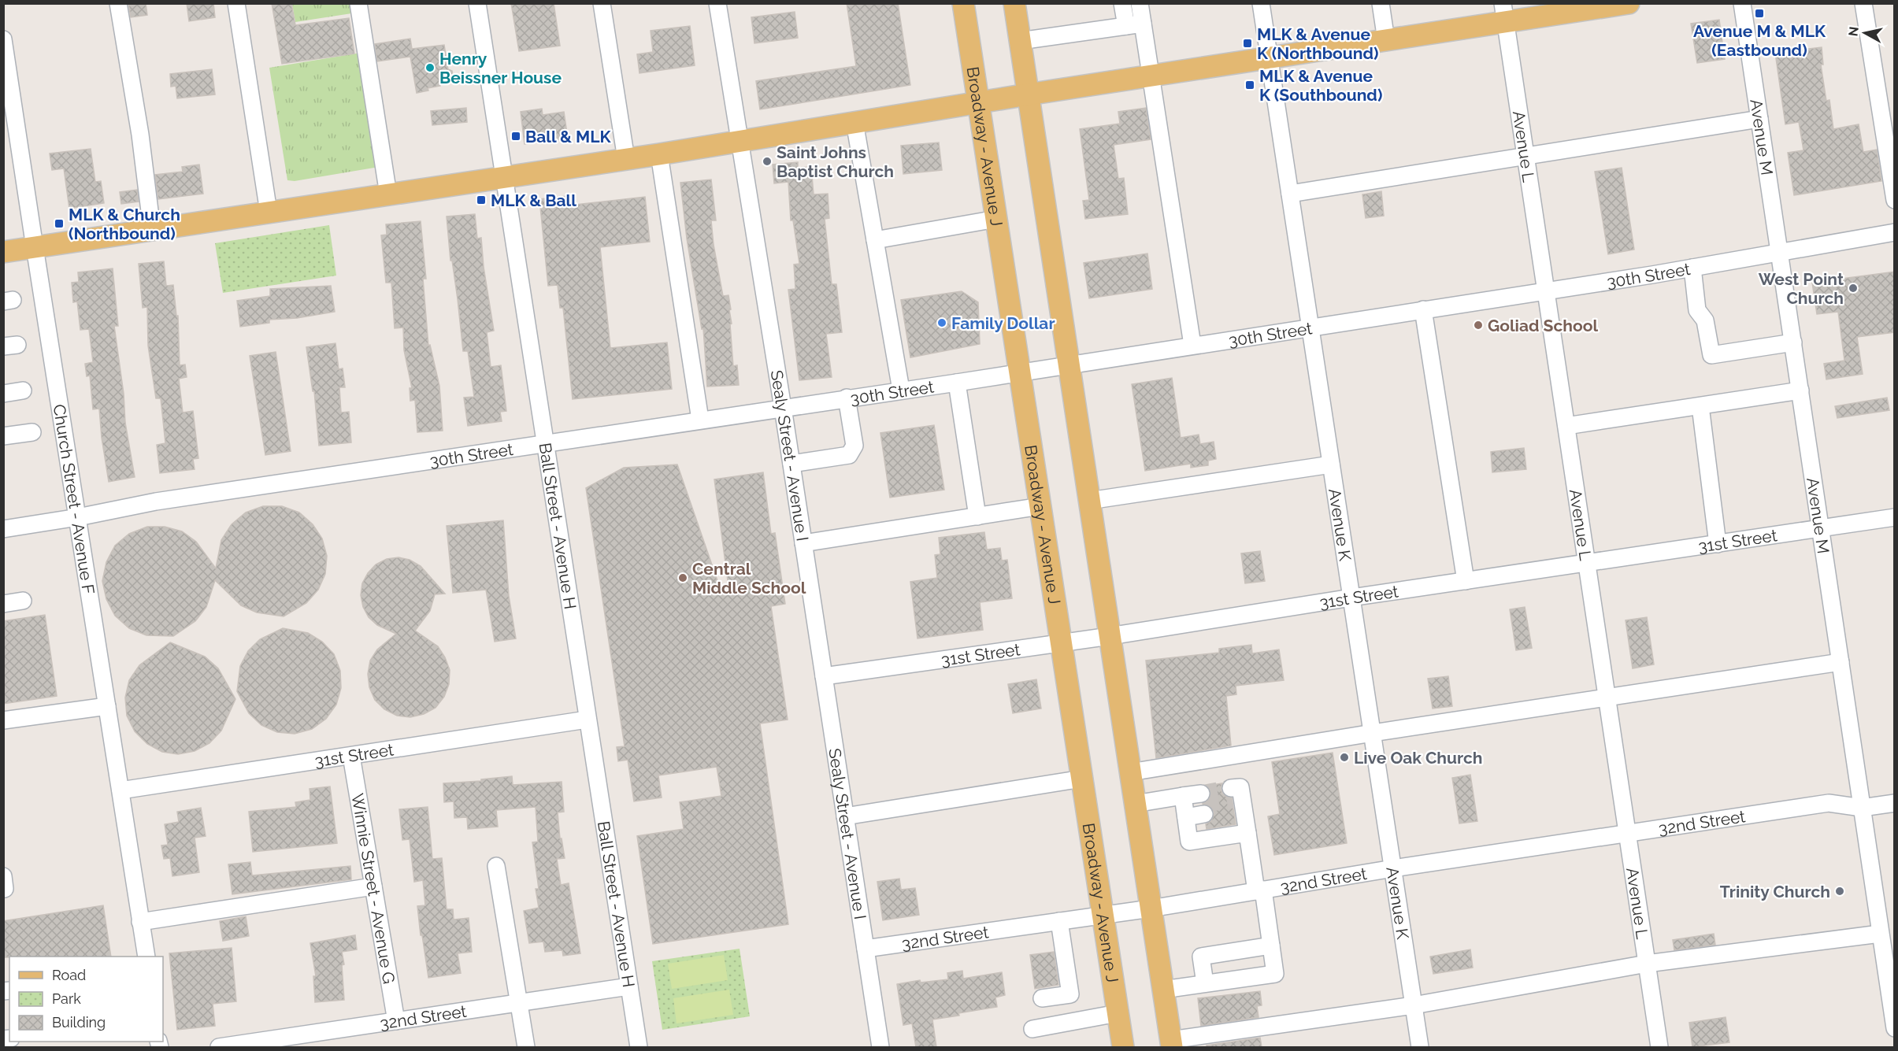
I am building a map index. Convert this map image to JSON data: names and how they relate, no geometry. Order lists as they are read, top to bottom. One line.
{"streets":{"main road":["Broadway - Avenue J"],"street":["Avenue M","Avenue L","30th Street","Sealy Street - Avenue I","Church Street - Avenue F","Ball Street - Avenue H","Avenue K","31st Street","32nd Street","Winnie Street - Avenue G"]},"crossings":[["Avenue M","30th Street"],["Avenue M","31st Street"],["Avenue M","32nd Street"],["Broadway - Avenue J","30th Street"],["Broadway - Avenue J","31st Street"],["Broadway - Avenue J","32nd Street"],["Avenue L","30th Street"],["Avenue L","31st Street"],["Avenue L","32nd Street"],["30th Street","Sealy Street - Avenue I"],["30th Street","Church Street - Avenue F"],["30th Street","Ball Street - Avenue H"],["30th Street","Avenue K"],["Sealy Street - Avenue I","31st Street"],["Sealy Street - Avenue I","32nd Street"],["Church Street - Avenue F","31st Street"],["Ball Street - Avenue H","31st Street"],["Ball Street - Avenue H","32nd Street"],["Avenue K","31st Street"],["Avenue K","32nd Street"],["31st Street","Winnie Street - Avenue G"],["32nd Street","Winnie Street - Avenue G"]],"places":{"transit":["Avenue M & MLK (Eastbound)","MLK & Avenue K (Northbound)","MLK & Avenue K (Southbound)","Ball & MLK","MLK & Ball","MLK & Church (Northbound)"],"other":["Henry Beissner House","Saint Johns Baptist Church","West Point Church","Family Dollar","Goliad School","Central Middle School","Live Oak Church","Trinity Church"]},"legend":["Road","Park","Building"],"north":"left"}
